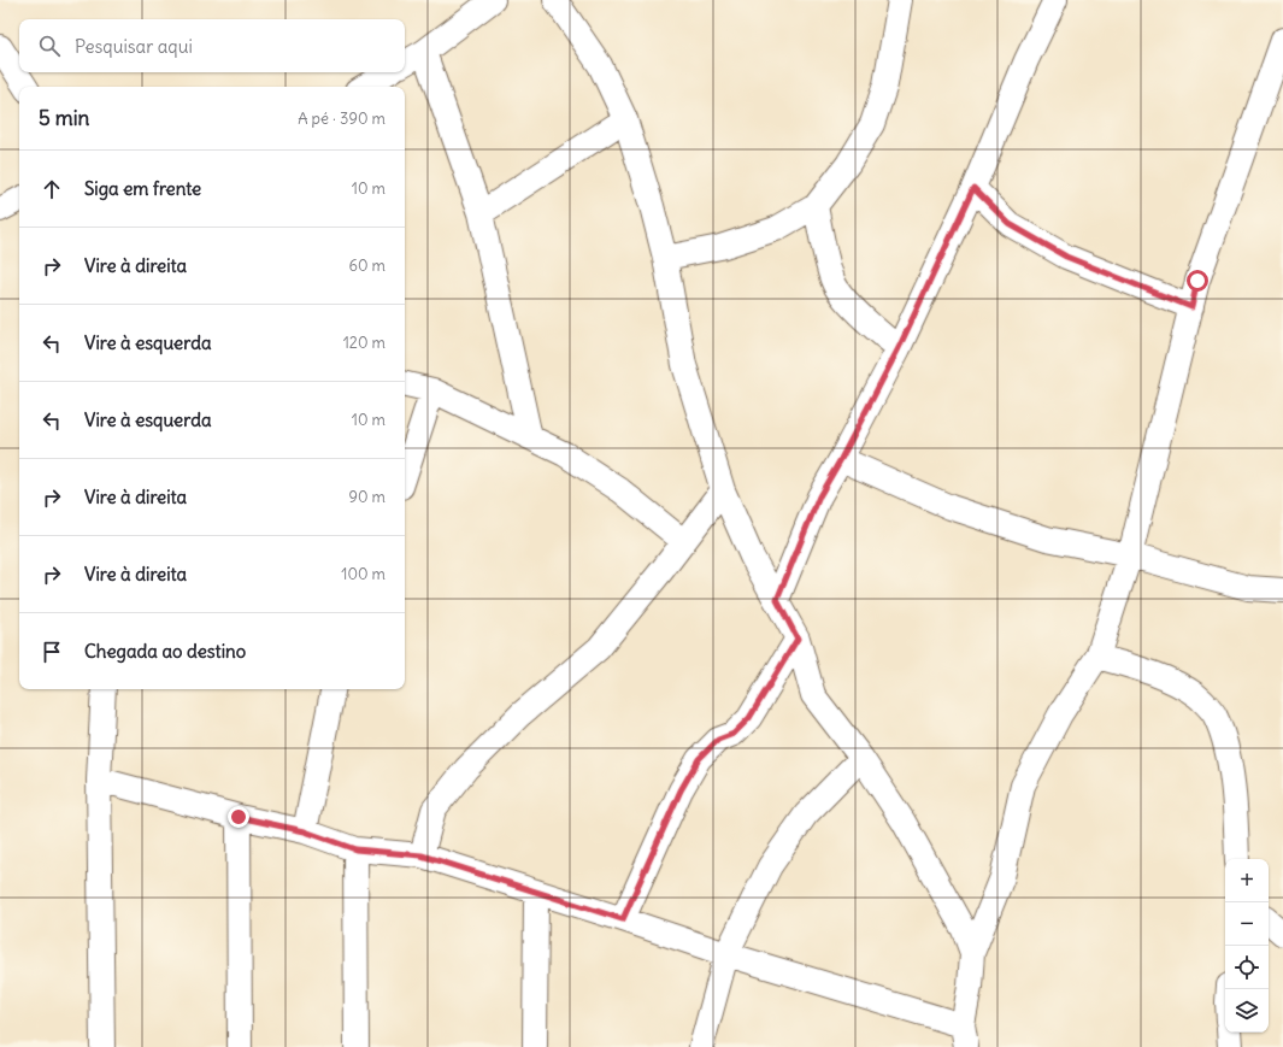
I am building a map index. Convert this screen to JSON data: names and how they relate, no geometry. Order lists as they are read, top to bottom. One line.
{"page":{"search":"Pesquisar aqui","heading":["5 min","A pé · 390 m"],"list":[["Siga em frente","10 m"],["Vire à direita","60 m"],["Vire à esquerda","120 m"],["Vire à esquerda","10 m"],["Vire à direita","90 m"],["Vire à direita","100 m"],"Chegada ao destino"],"map_buttons":["+","−"]}}
